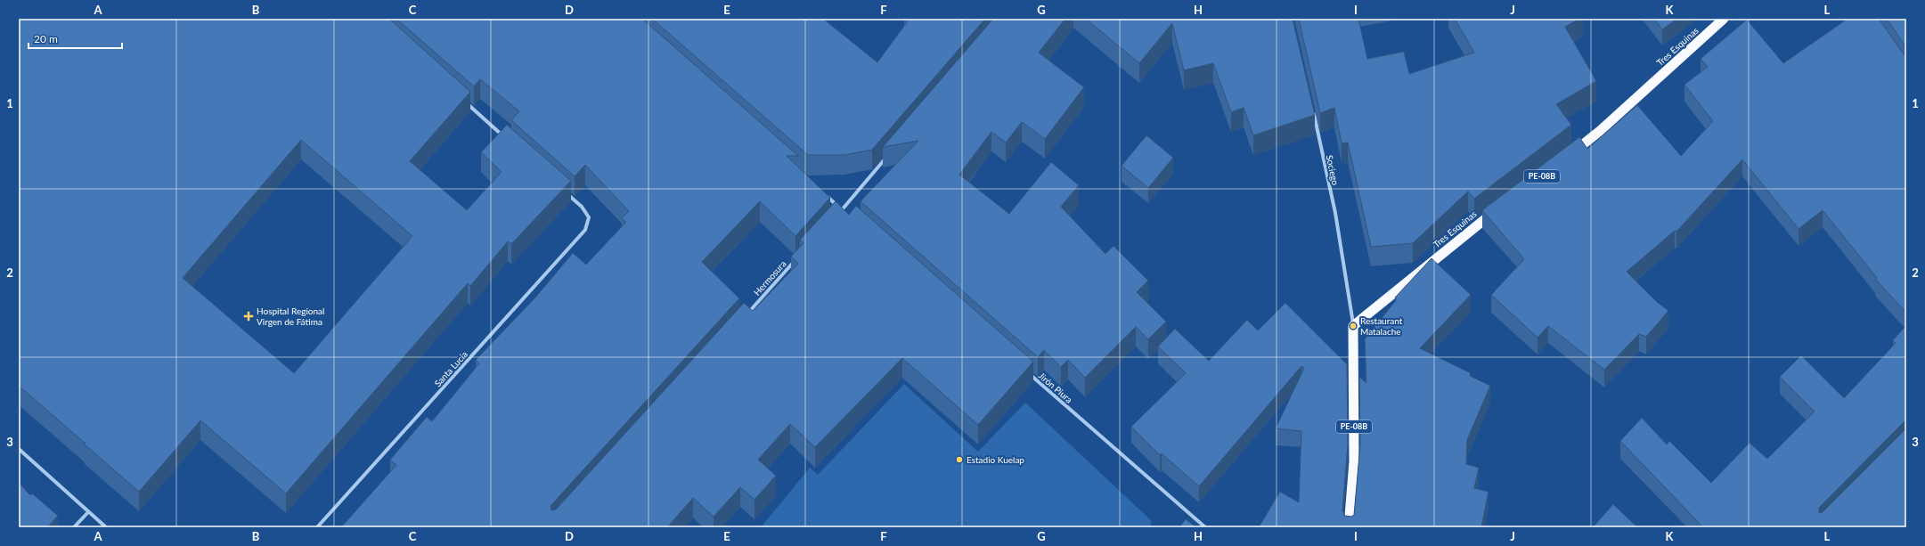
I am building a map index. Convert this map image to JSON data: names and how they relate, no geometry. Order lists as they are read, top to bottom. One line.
{"streets":{"highway":["Tres Esquinas","PE-08B"],"street":["Sociego","Hermosura","Santa Lucía","Jirón Piura"]},"crossings":[["Tres Esquinas","Sociego"],["Tres Esquinas","PE-08B"],["Sociego","PE-08B"]],"places":{"health":["Hospital Regional Virgen de Fátima"],"other":["Restaurant Matalache","Estadio Kuelap"]},"scale_bar":"20 m","grid":{"columns":["A","B","C","D","E","F","G","H","I","J","K","L"],"rows":["1","2","3"]}}
